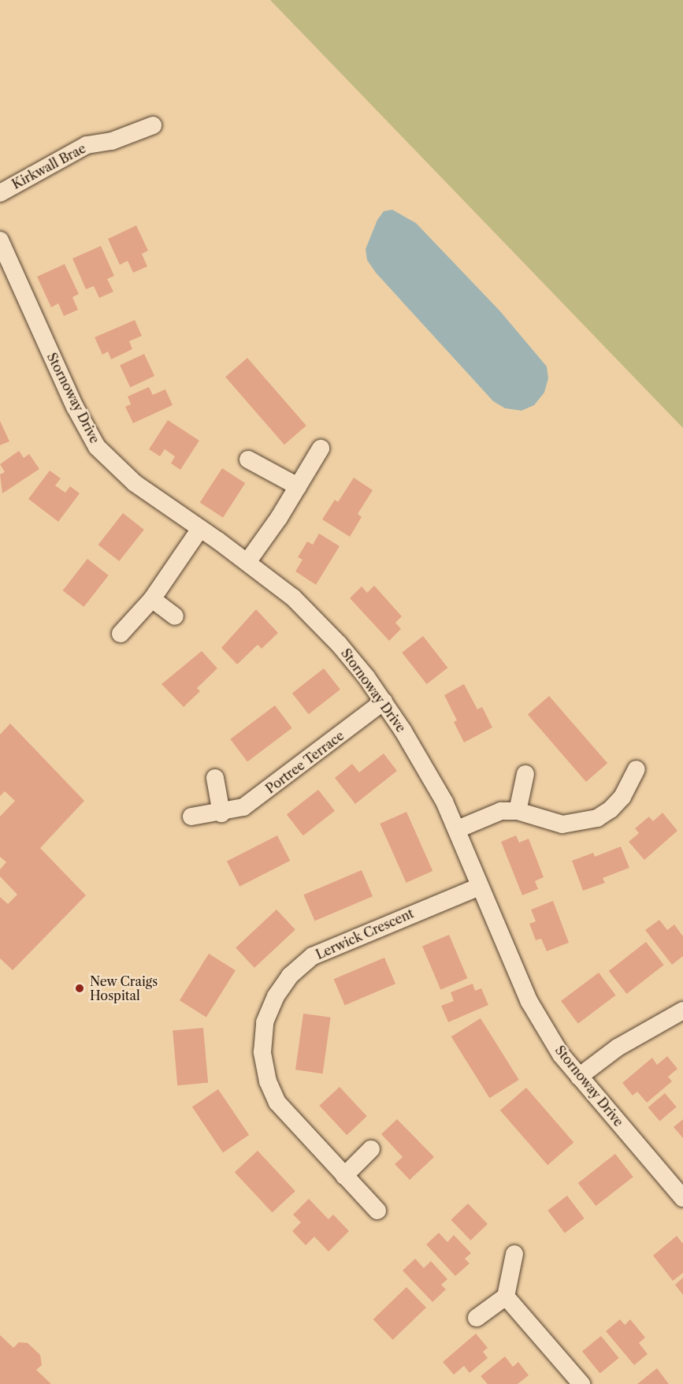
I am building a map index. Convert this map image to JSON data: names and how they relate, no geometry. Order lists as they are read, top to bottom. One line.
{"streets":{"street":["Kirkwall Brae","Stornoway Drive","Portree Terrace","Lerwick Crescent"]},"crossings":[["Stornoway Drive","Portree Terrace"],["Stornoway Drive","Lerwick Crescent"]],"places":["New Craigs Hospital"]}
